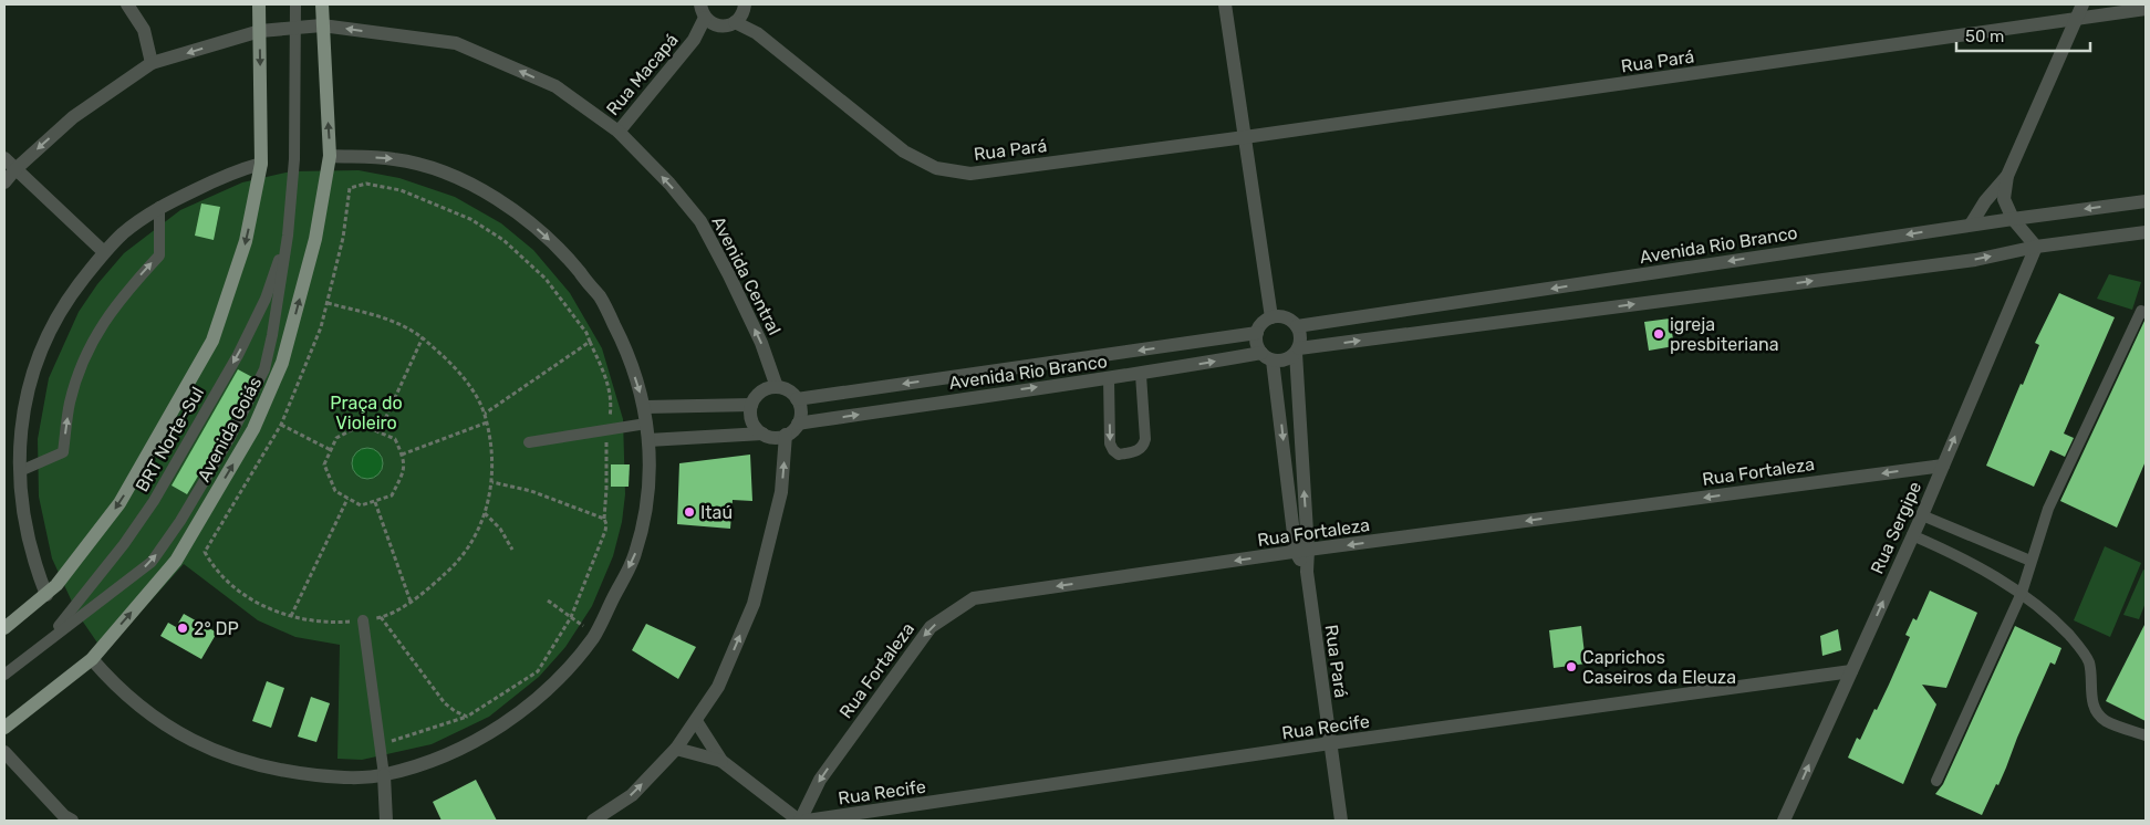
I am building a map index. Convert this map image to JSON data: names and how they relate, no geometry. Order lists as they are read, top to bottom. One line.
{"streets":{"main road":["Avenida Goiás"],"street":["Rua Pará","Rua Macapá","Avenida Rio Branco","Avenida Central","Rua Fortaleza","Rua Sergipe","Rua Recife"],"lane":["BRT Norte-Sul"]},"crossings":[["Rua Pará","Avenida Rio Branco"],["Rua Pará","Rua Fortaleza"],["Rua Pará","Rua Recife"],["Rua Macapá","Avenida Central"],["Avenida Rio Branco","Avenida Central"],["Avenida Central","Avenida Goiás"],["Avenida Central","BRT Norte-Sul"],["Rua Fortaleza","Rua Sergipe"],["Rua Sergipe","Rua Recife"]],"one_way":["Avenida Central","Rua Fortaleza","Rua Sergipe"],"parks":["Praça do Violeiro"],"places":["igreja presbiteriana","Itaú","2° DP","Caprichos Caseiros da Eleuza"],"scale_bar":"50 m"}
